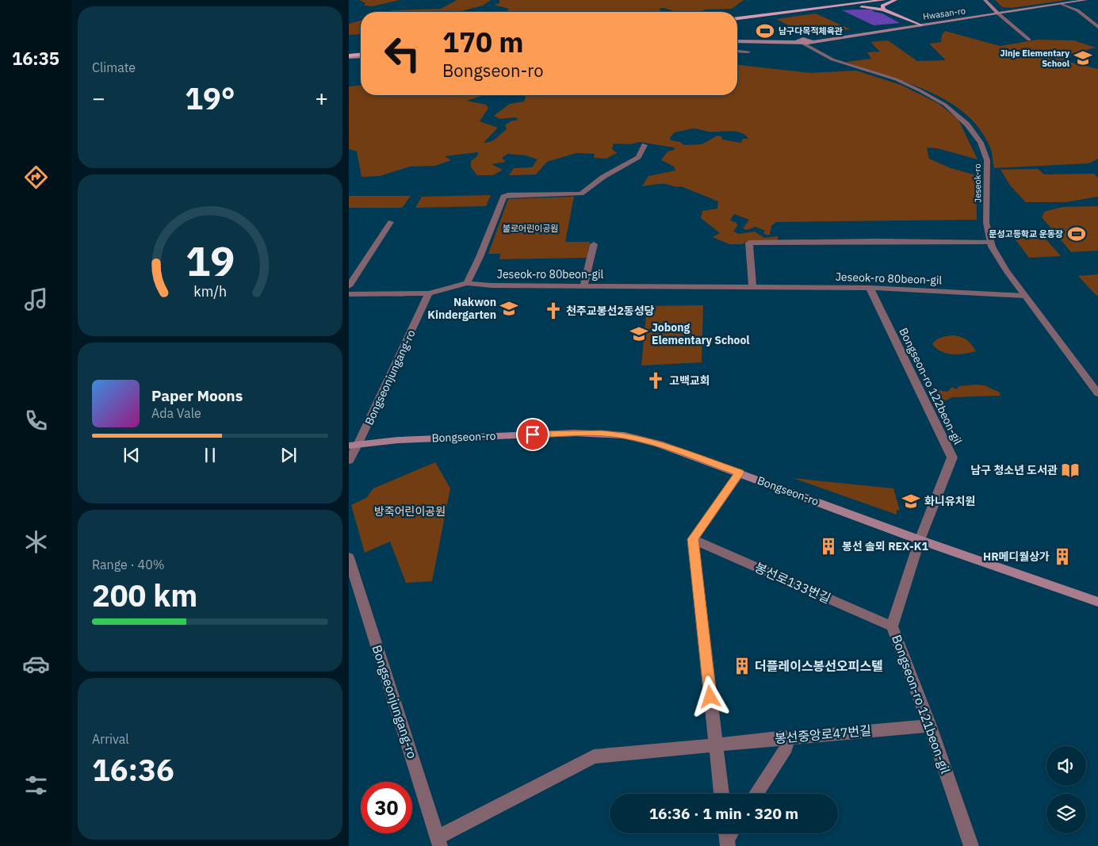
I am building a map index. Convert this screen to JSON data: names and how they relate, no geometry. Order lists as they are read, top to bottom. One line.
{"streets":{"main road":["Hwasan-ro","Bongseon-ro"],"street":["Jeseok-ro","Jeseok-ro 80beon-gil","Bongseonjungang-ro","Bongseon-ro 122beon-gil","봉선로133번길","Bongseon-ro 121beon-gil","봉선중앙로47번길"]},"crossings":[["Hwasan-ro","Jeseok-ro"],["Jeseok-ro","Jeseok-ro 80beon-gil"],["Jeseok-ro 80beon-gil","Bongseonjungang-ro"],["Jeseok-ro 80beon-gil","Bongseon-ro 122beon-gil"],["Bongseonjungang-ro","Bongseon-ro"],["Bongseonjungang-ro","봉선중앙로47번길"],["Bongseon-ro 122beon-gil","Bongseon-ro"],["Bongseon-ro 122beon-gil","Bongseon-ro 121beon-gil"],["Bongseon-ro","Bongseon-ro 121beon-gil"],["봉선로133번길","Bongseon-ro 121beon-gil"],["Bongseon-ro 121beon-gil","봉선중앙로47번길"]],"parks":["불로어린이공원","방죽어린이공원"],"places":{"sports":["남구다목적체육관","문성고등학교 운동장"],"school or university":["Jinje Elementary School","Nakwon Kindergarten","Jobong Elementary School","화니유치원"],"church":["천주교봉선2동성당","고백교회"],"library":["남구 청소년 도서관"],"building":["봉선 솔뫼 REX-K1","HR메디월상가","더플레이스봉선오피스텔"]},"page":{"tabs":"16:35","tile":["Climate",["Range · 40%","200 km"],["Arrival","16:36"]],"turn":["170 m","Bongseon-ro"],"heat":["−","19°","+"],"song":["Paper Moons","Ada Vale"],"limit":"30","trip":"16:36 · 1 min · 320 m","gauge":["19","km/h"]}}
